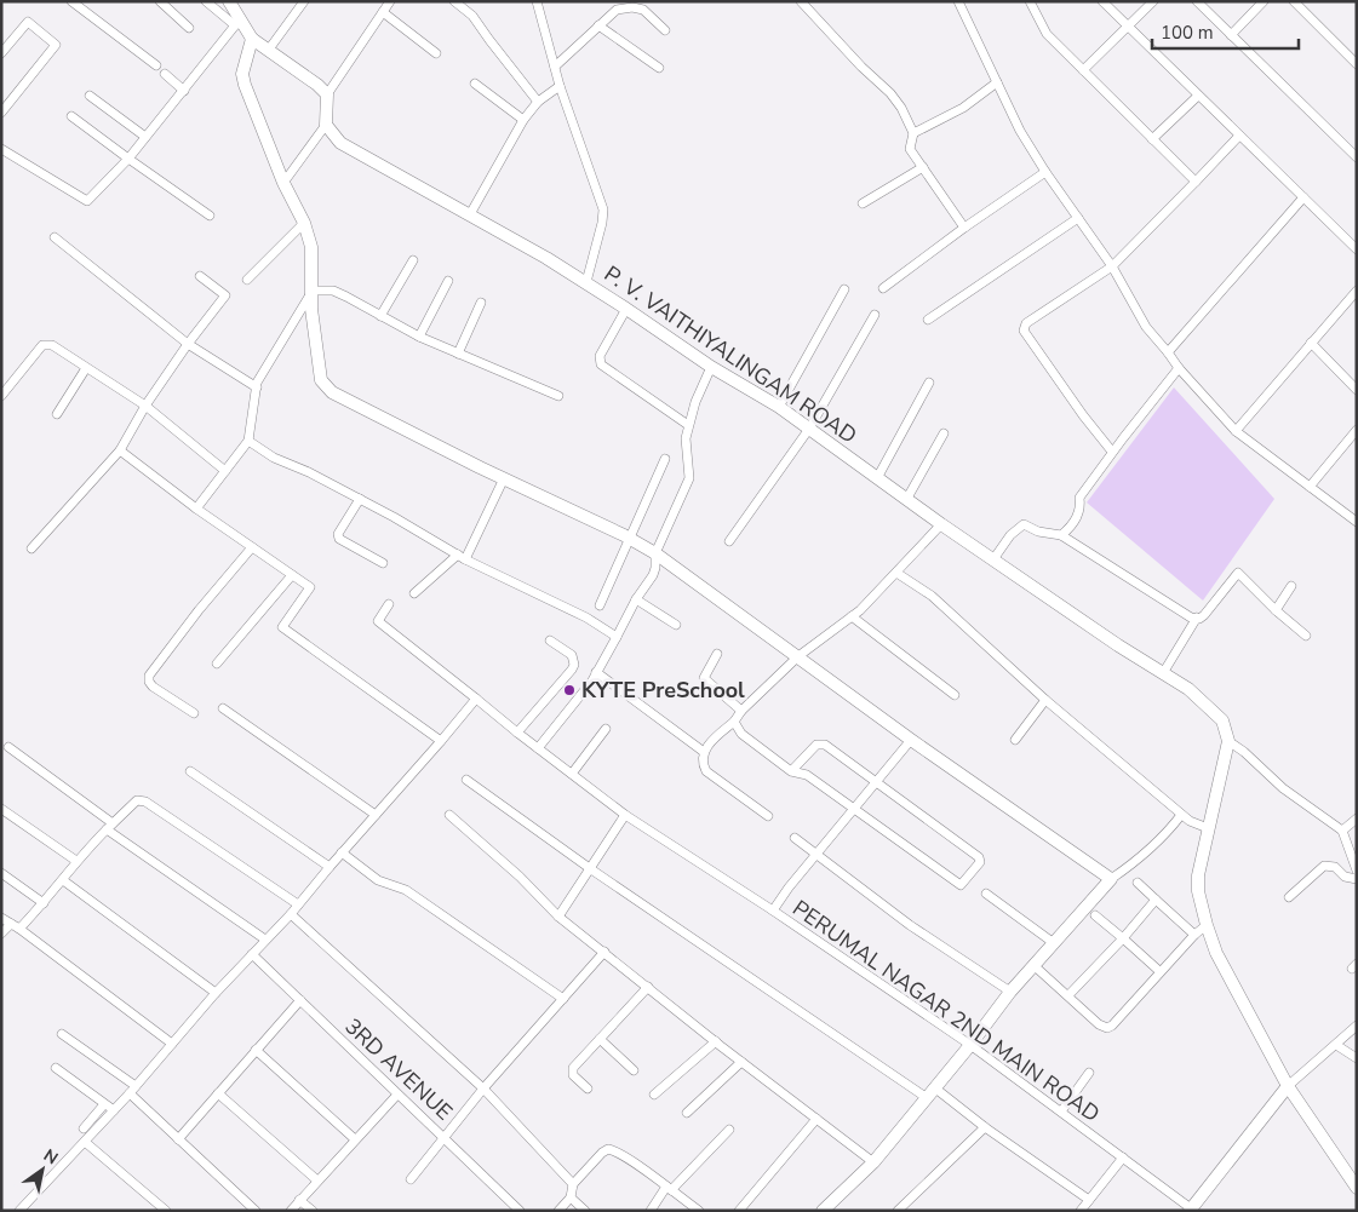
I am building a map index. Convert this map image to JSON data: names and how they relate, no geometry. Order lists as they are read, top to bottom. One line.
{"streets":{"street":["P. V. VAITHIYALINGAM ROAD","PERUMAL NAGAR 2ND MAIN ROAD","3RD AVENUE"]},"places":["KYTE PreSchool"],"scale_bar":"100 m","north":"top right"}
